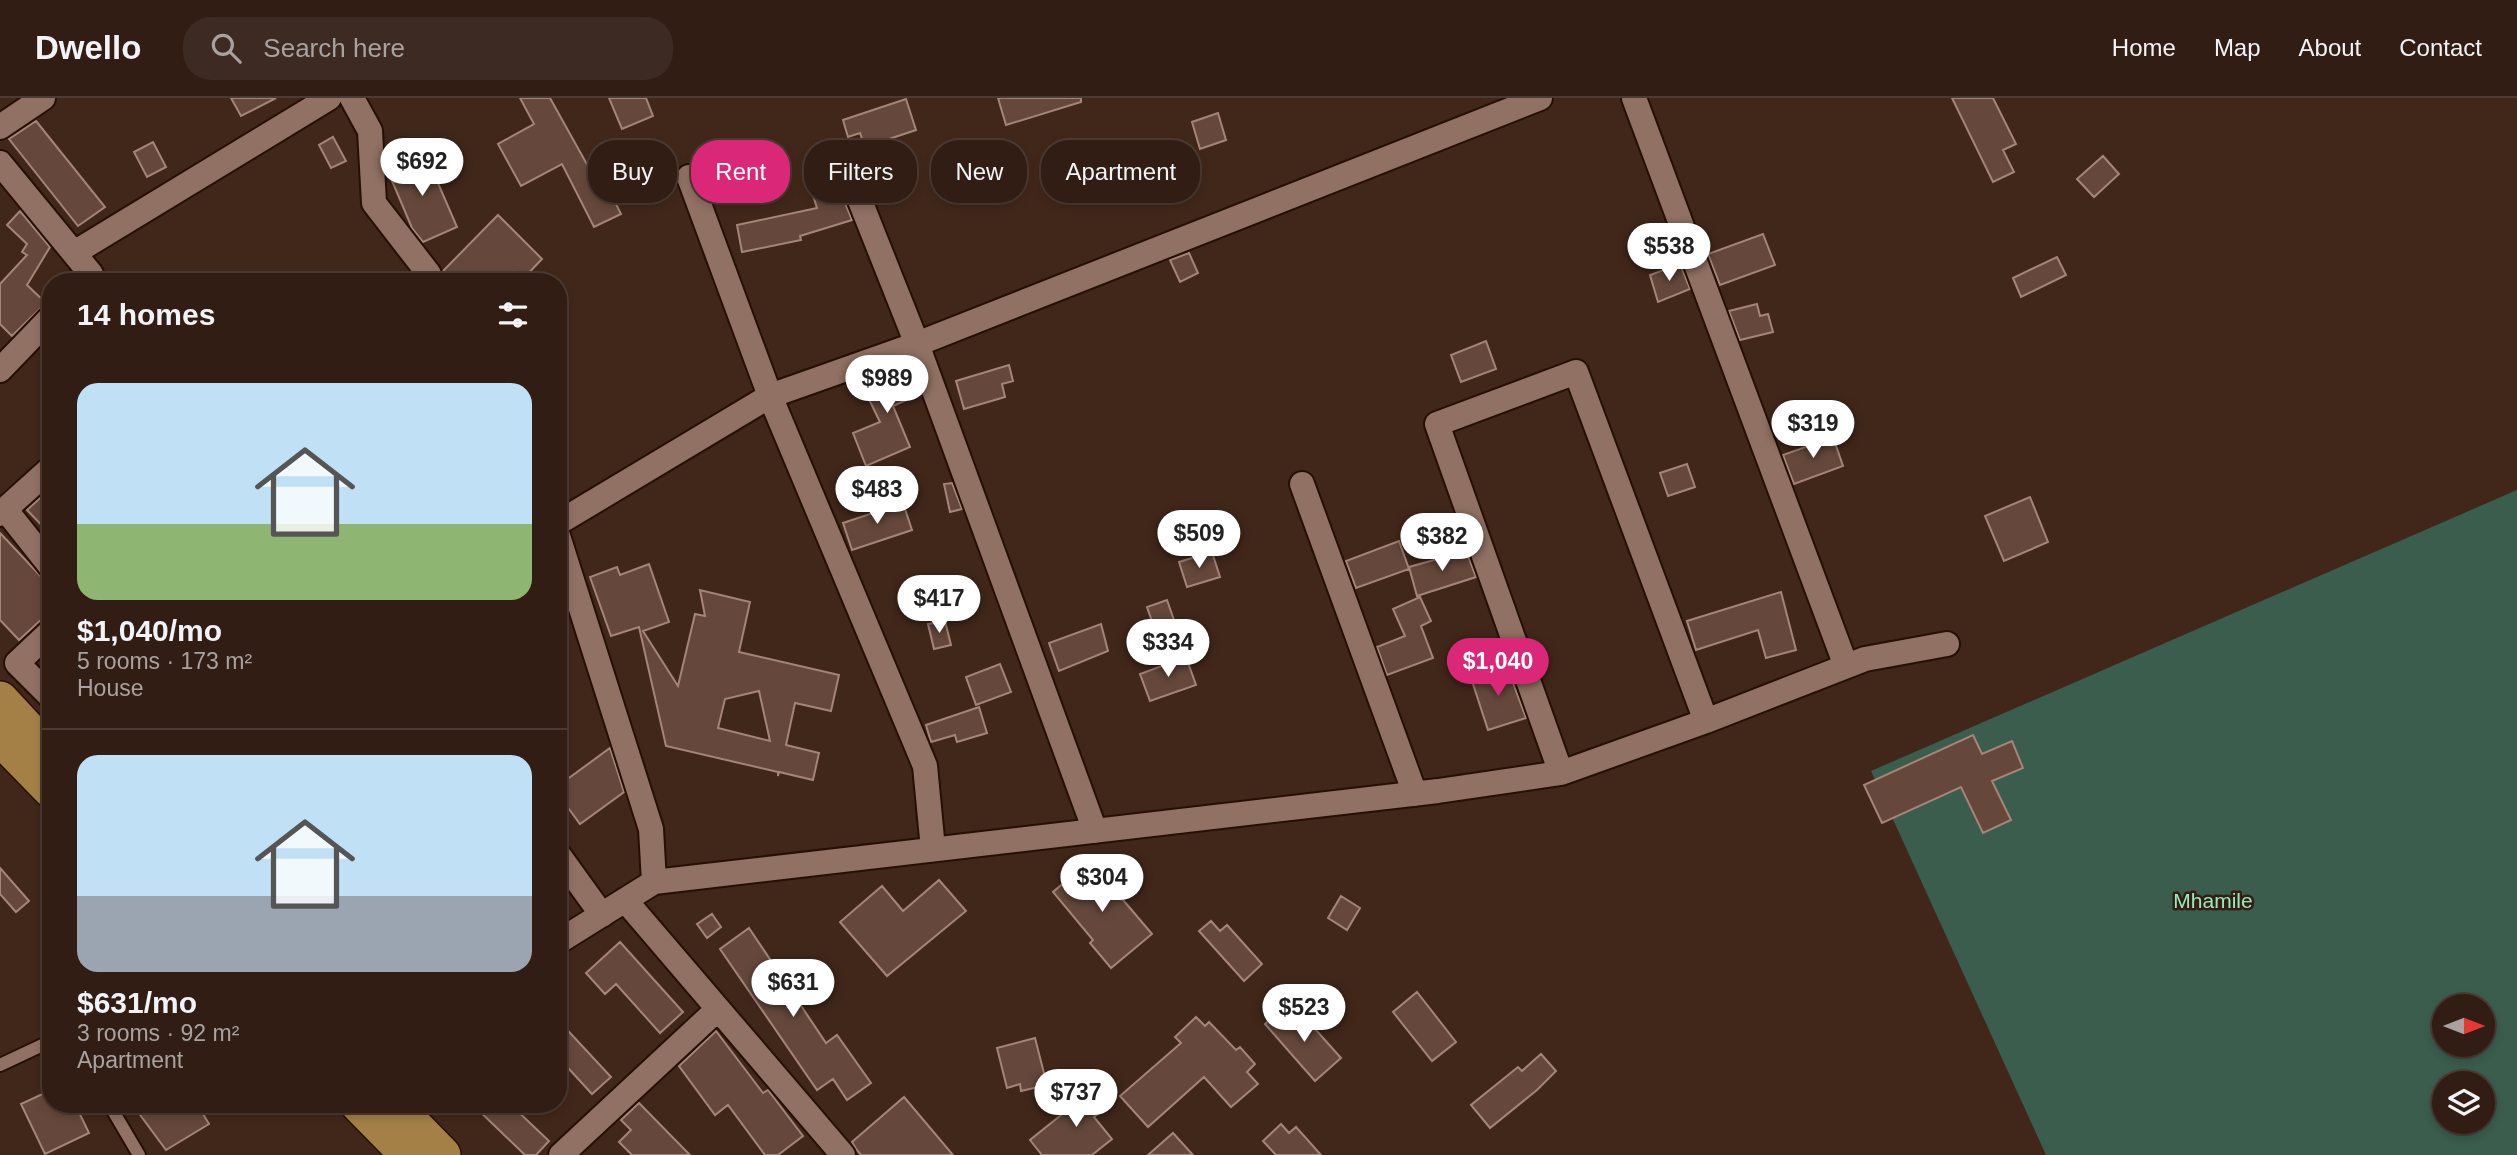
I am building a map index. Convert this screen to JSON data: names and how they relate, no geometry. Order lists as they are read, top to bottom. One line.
{"parks":["Mhamile"],"north":"right","page":{"header":"Dwello","search":"Search here","nav":["Home","Map","About","Contact"],"price":["$692","$538","$989","$319","$483","$509","$382","$417","$334","$1,040","$304","$631","$523","$737"],"chip":["Buy","Rent","Filters","New","Apartment"],"heading":"14 homes","list":[{"name":"$1,040/mo","note":"5 rooms · 173 m² · House"},{"name":"$631/mo","note":"3 rooms · 92 m² · Apartment"}]}}
